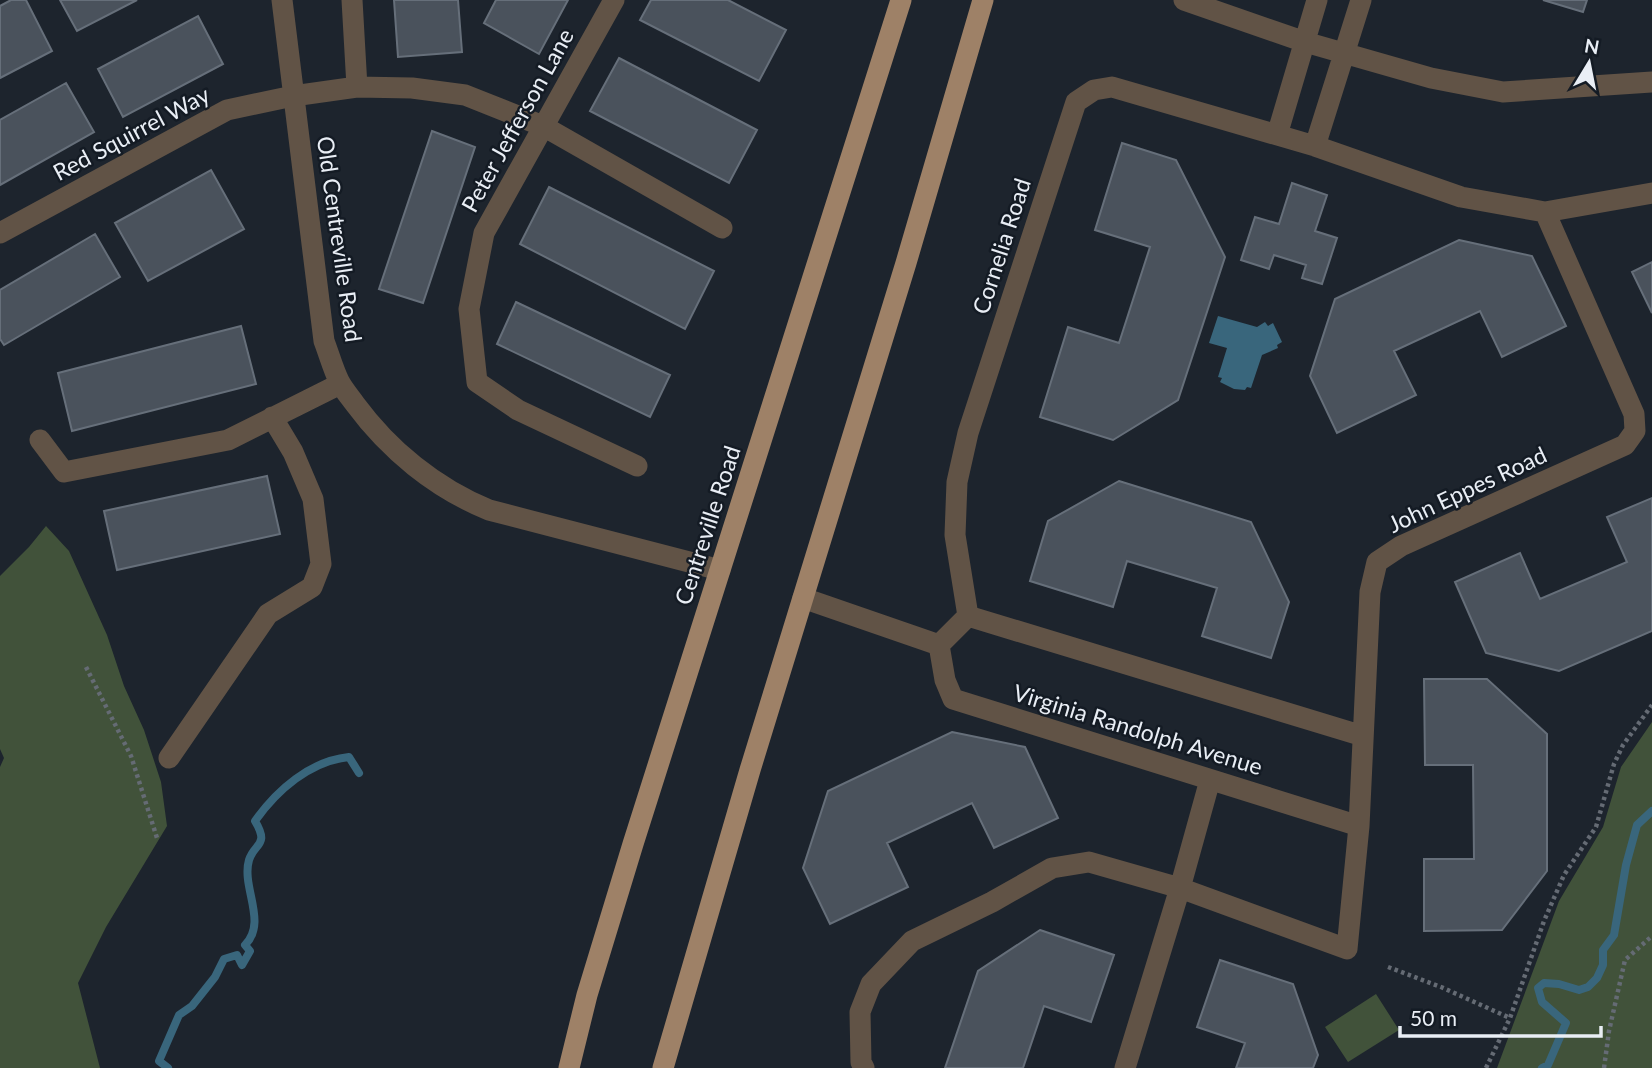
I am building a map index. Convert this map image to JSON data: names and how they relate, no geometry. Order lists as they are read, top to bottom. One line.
{"streets":{"main road":["Centreville Road"],"street":["Peter Jefferson Lane","Red Squirrel Way","Old Centreville Road","Cornelia Road","John Eppes Road","Virginia Randolph Avenue"]},"crossings":[["Peter Jefferson Lane","Red Squirrel Way"],["Red Squirrel Way","Old Centreville Road"],["Old Centreville Road","Centreville Road"],["Cornelia Road","John Eppes Road"],["John Eppes Road","Virginia Randolph Avenue"]],"scale_bar":"50 m","north":"top"}
